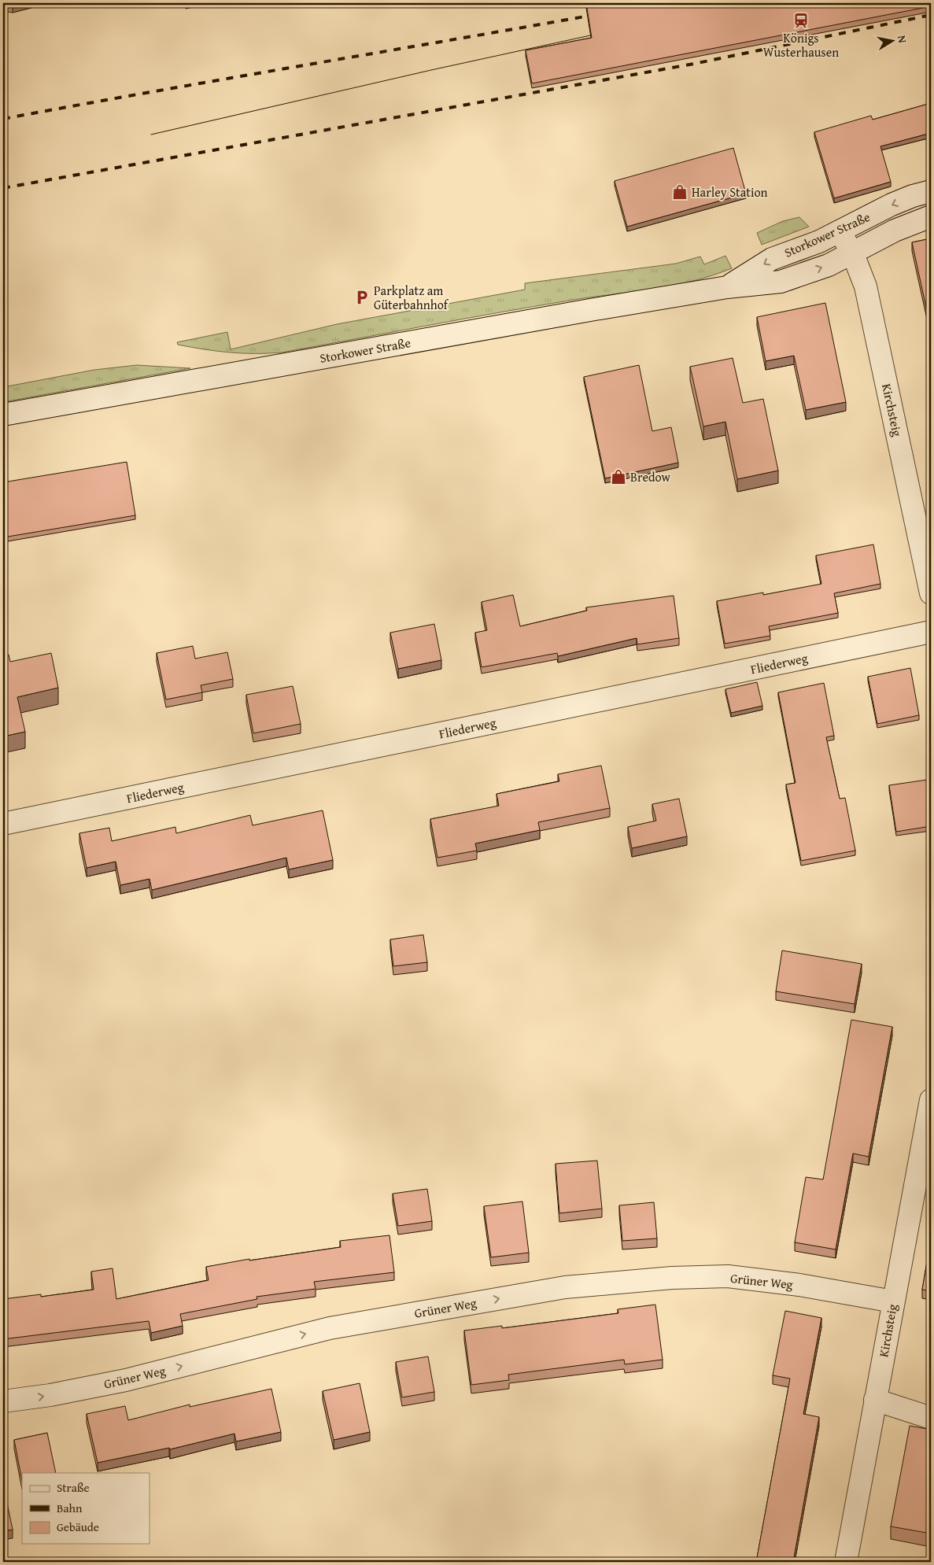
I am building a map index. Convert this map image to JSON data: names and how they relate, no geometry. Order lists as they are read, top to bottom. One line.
{"streets":{"street":["Storkower Straße","Kirchsteig","Fliederweg","Grüner Weg"]},"crossings":[["Storkower Straße","Kirchsteig"],["Kirchsteig","Grüner Weg"]],"one_way":["Grüner Weg"],"places":{"station":["Königs Wusterhausen"],"shop":["Harley Station","Bredow"],"parking":["Parkplatz am Güterbahnhof"]},"legend":["Straße","Bahn","Gebäude"],"north":"right"}
